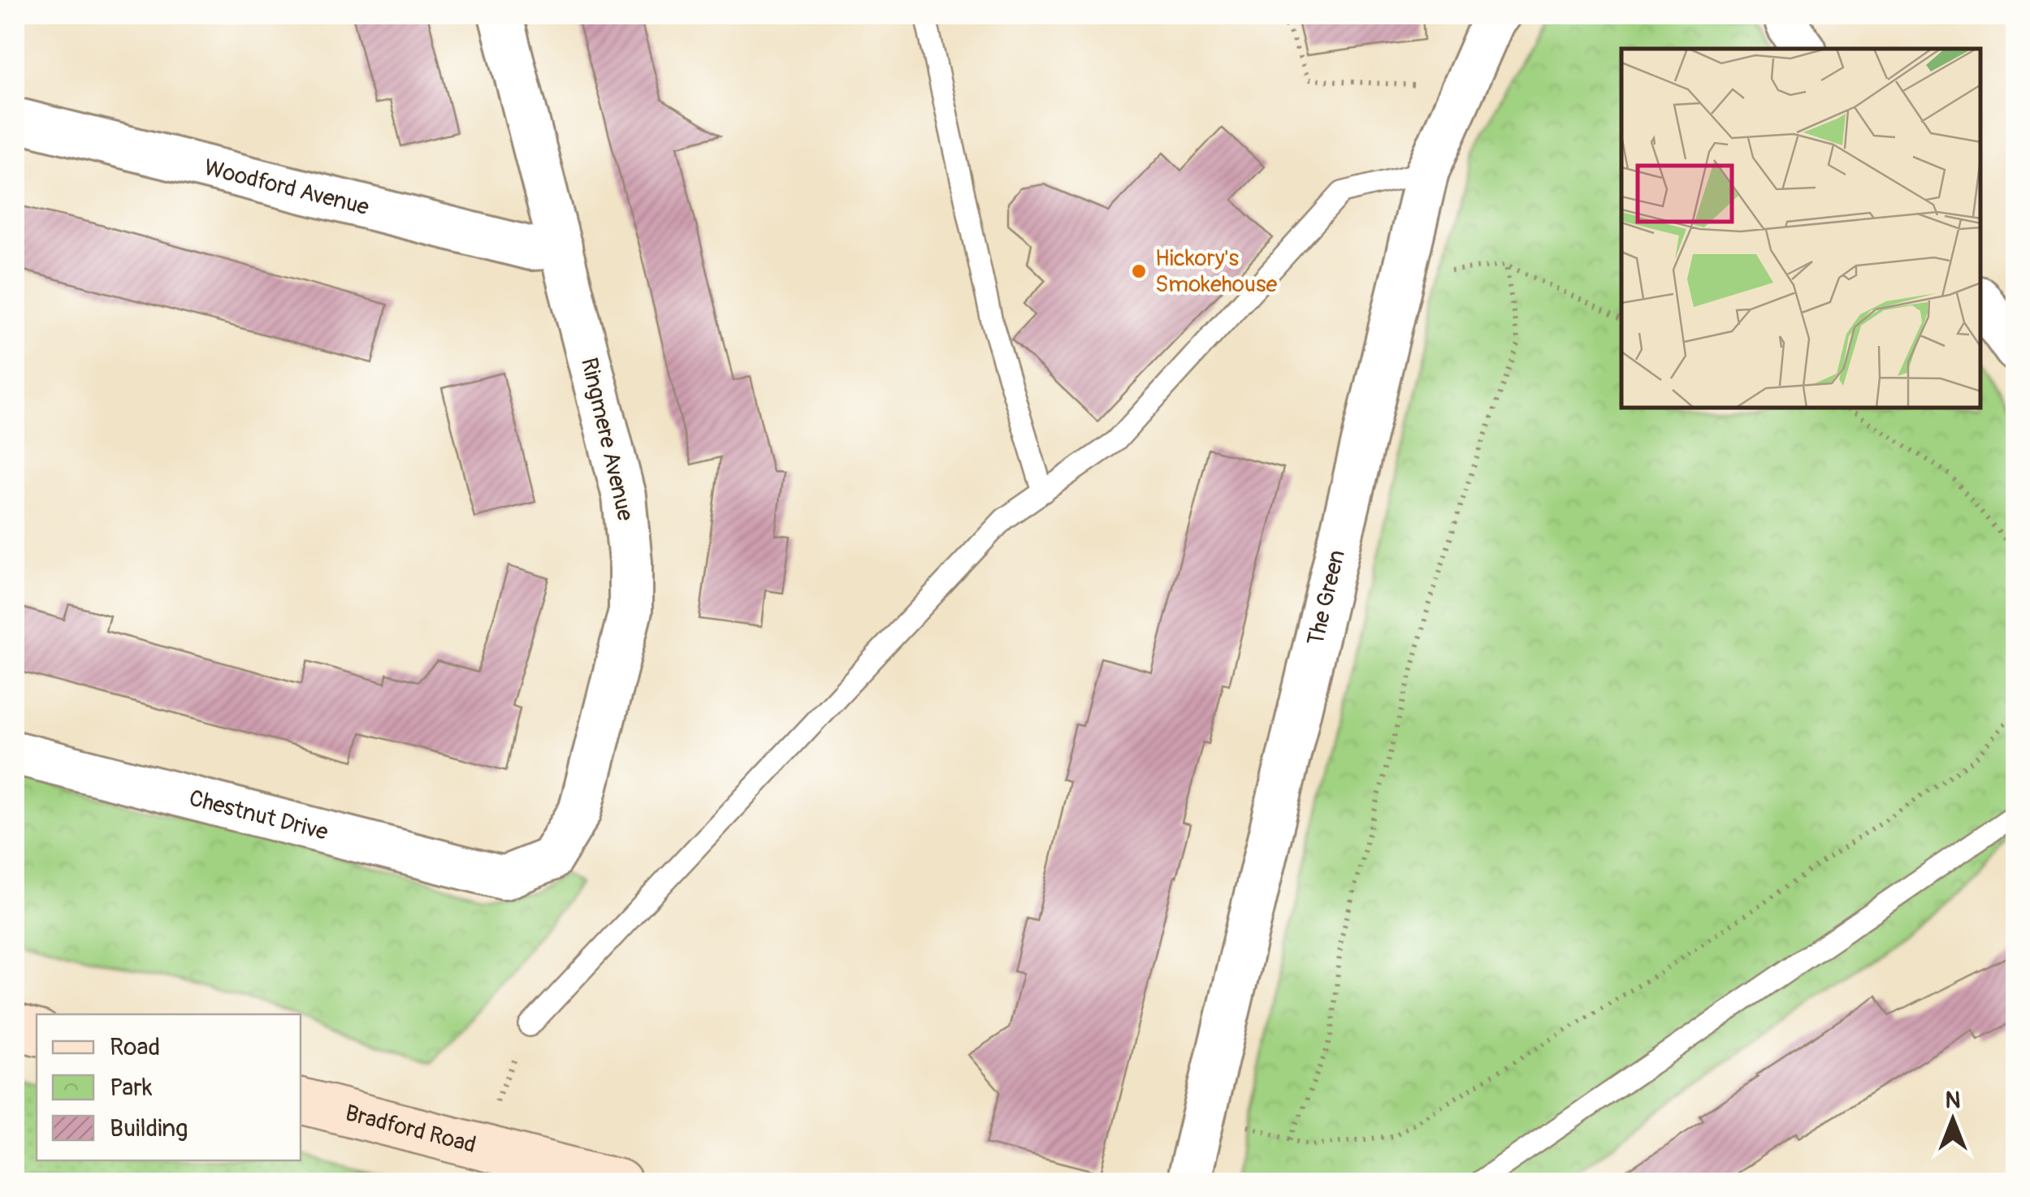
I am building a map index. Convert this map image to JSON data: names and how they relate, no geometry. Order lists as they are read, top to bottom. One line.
{"streets":{"main road":["Bradford Road"],"street":["Woodford Avenue","Ringmere Avenue","The Green","Chestnut Drive"]},"crossings":[["Woodford Avenue","Ringmere Avenue"],["Ringmere Avenue","Chestnut Drive"]],"places":["Hickory's Smokehouse"],"legend":["Road","Park","Building"],"north":"top"}
